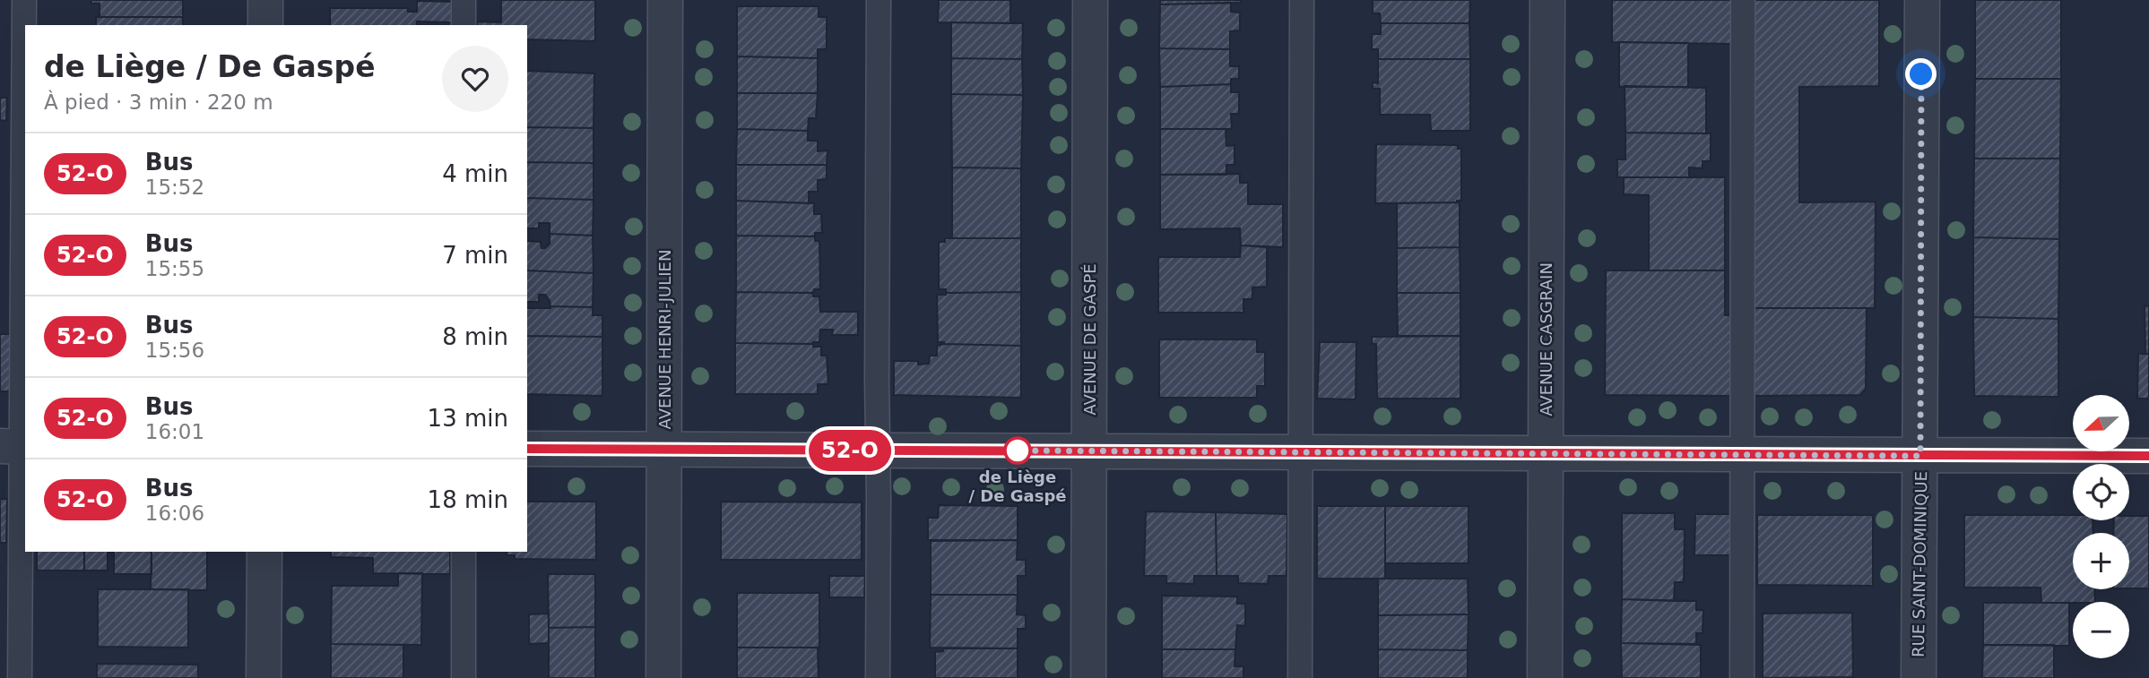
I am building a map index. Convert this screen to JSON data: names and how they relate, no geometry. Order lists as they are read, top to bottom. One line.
{"streets":{"street":["AVENUE HENRI-JULIEN","AVENUE DE GASPÉ","AVENUE CASGRAIN","RUE SAINT-DOMINIQUE"]},"places":["de Liège / De Gaspé"],"lines":["bus line 52-O"],"north":"left","page":{"on_map":"52-O","heading":["de Liège / De Gaspé","À pied · 3 min · 220 m"],"list":[{"mark":"52-O","name":"Bus","note":"15:52","value":"4 min"},{"mark":"52-O","name":"Bus","note":"15:55","value":"7 min"},{"mark":"52-O","name":"Bus","note":"15:56","value":"8 min"},{"mark":"52-O","name":"Bus","note":"16:01","value":"13 min"},{"mark":"52-O","name":"Bus","note":"16:06","value":"18 min"}],"map_buttons":["+","−"]}}
